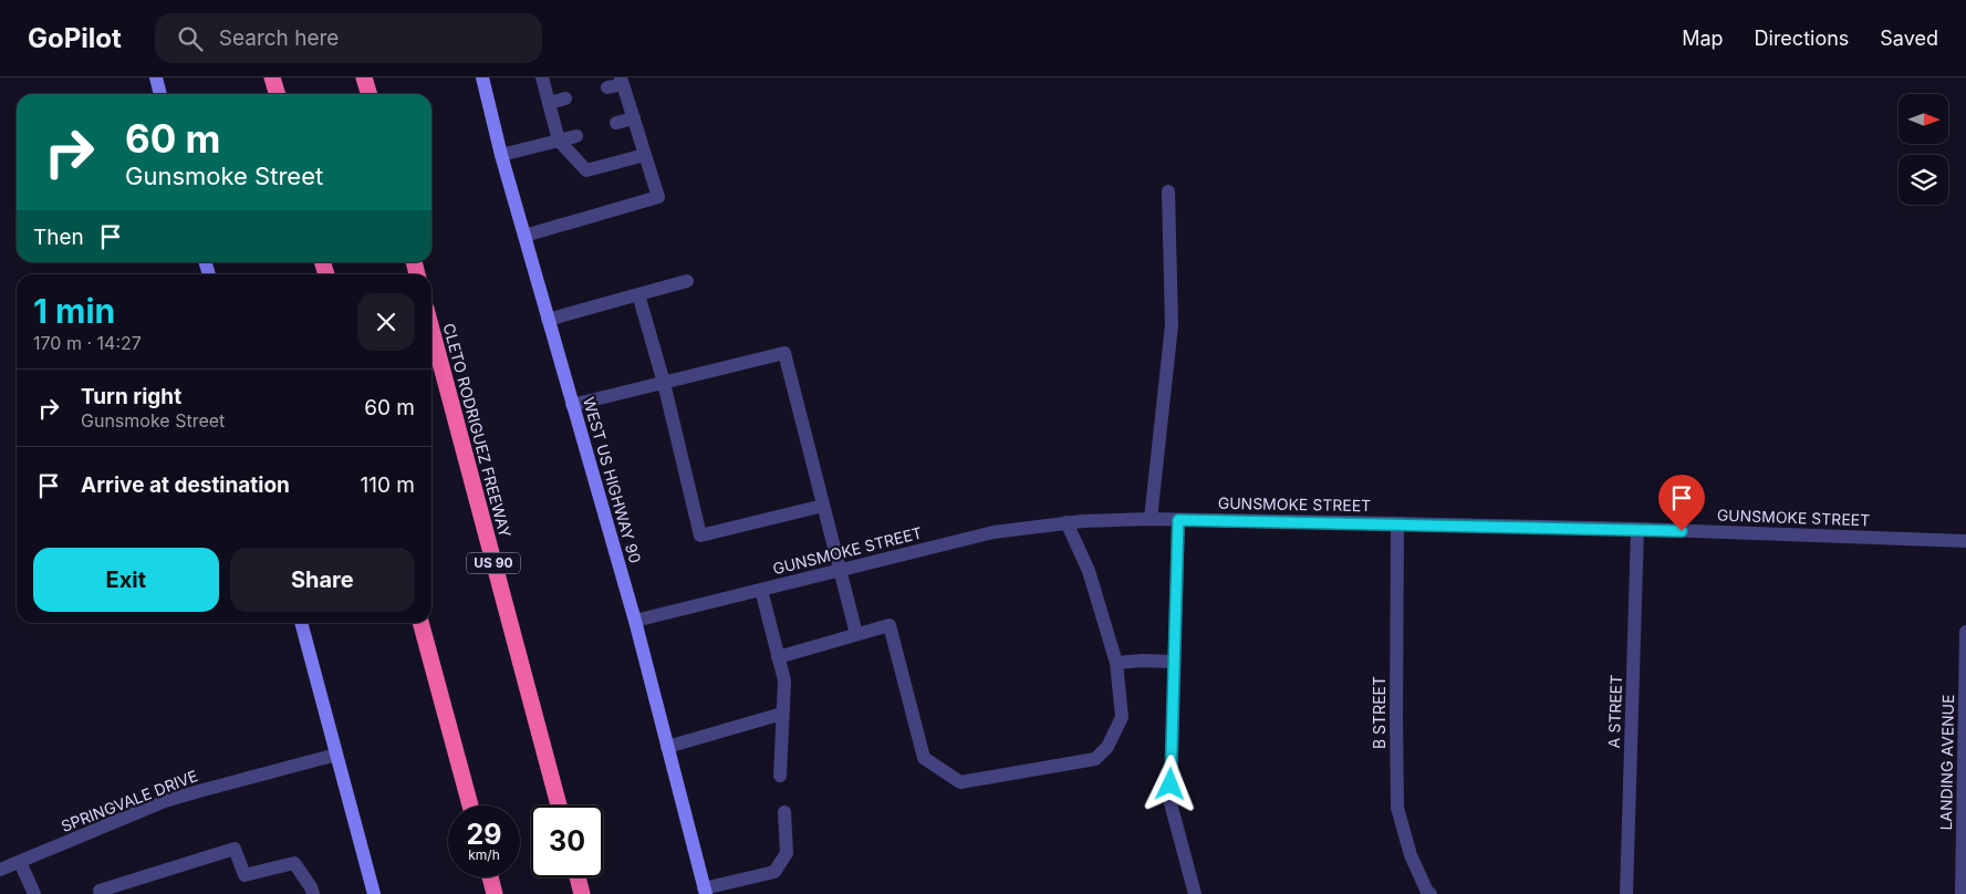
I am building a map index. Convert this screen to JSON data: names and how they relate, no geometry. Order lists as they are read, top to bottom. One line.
{"streets":{"highway":["CLETO RODRIGUEZ FREEWAY","US 90"],"main road":["WEST US HIGHWAY 90"],"street":["GUNSMOKE STREET","A STREET","B STREET","LANDING AVENUE","SPRINGVALE DRIVE"]},"crossings":[["WEST US HIGHWAY 90","GUNSMOKE STREET"],["GUNSMOKE STREET","A STREET"],["GUNSMOKE STREET","B STREET"]],"north":"right","page":{"header":"GoPilot","search":"Search here","nav":["Map","Directions","Saved"],"turn":["60 m","Gunsmoke Street"],"then":"Then","heading":["1 min","170 m · 14:27"],"list":[{"name":"Turn right","note":"Gunsmoke Street","value":"60 m"},{"name":"Arrive at destination","value":"110 m"}],"buttons":["Exit","Share"],"speed":"29 km/h","limit":"30"}}
